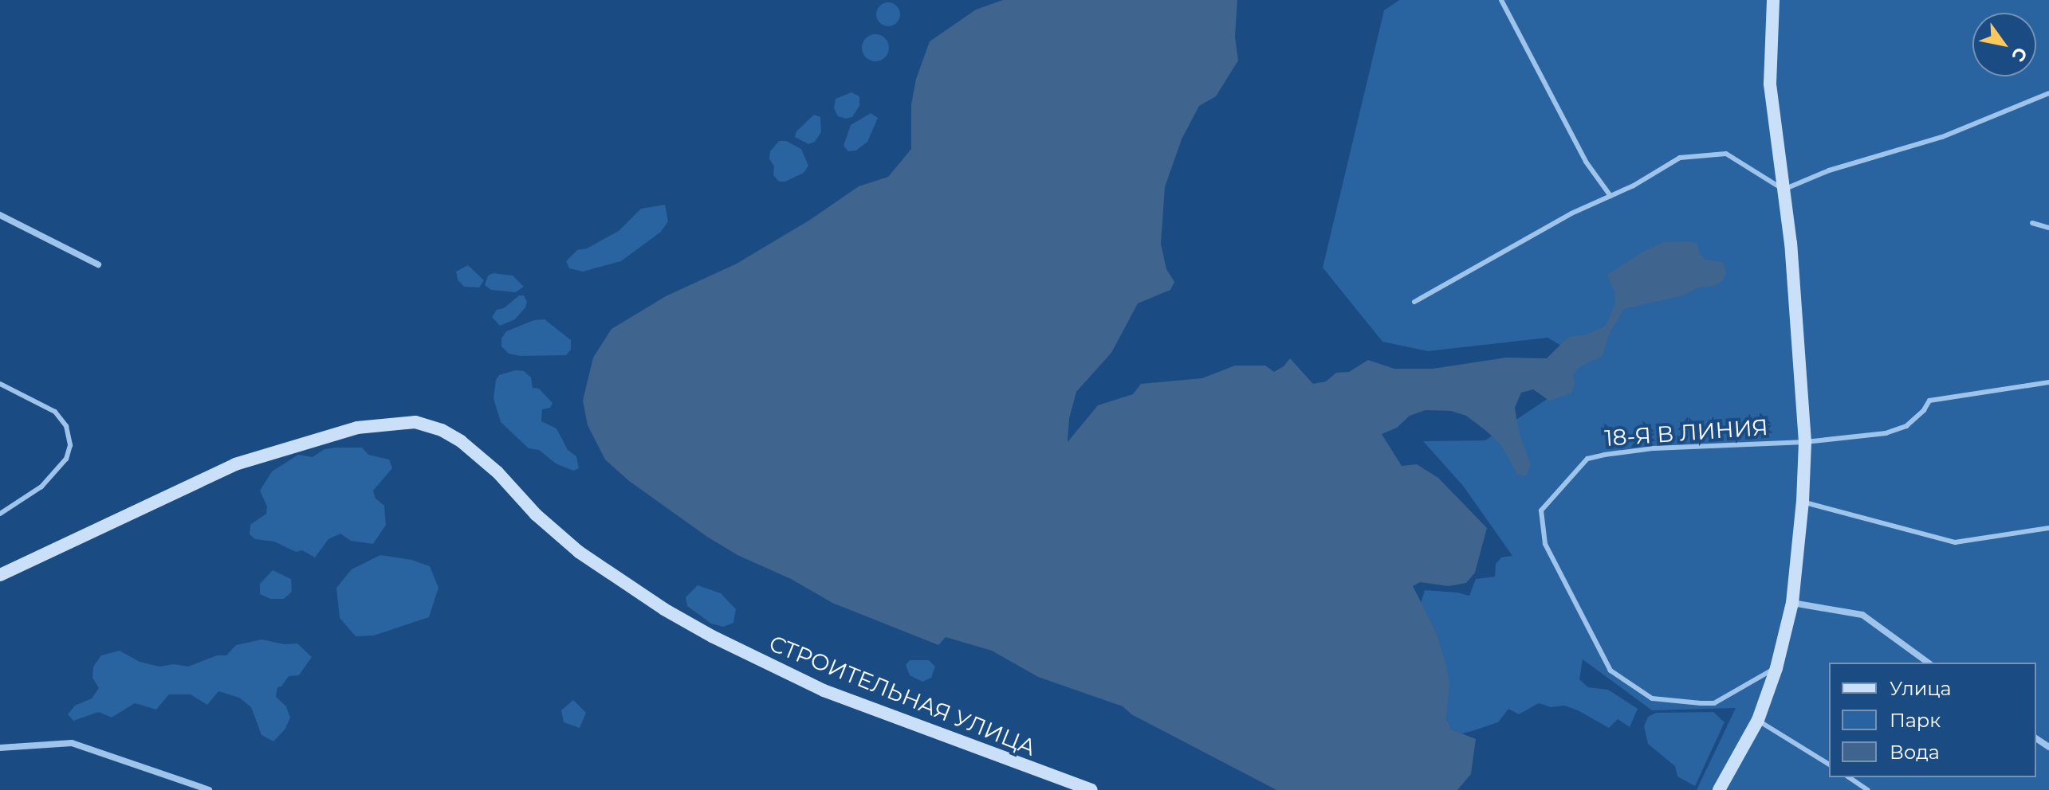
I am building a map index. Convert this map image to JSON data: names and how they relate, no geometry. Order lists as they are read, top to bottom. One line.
{"streets":{"street":["СТРОИТЕЛЬНАЯ УЛИЦА"],"lane":["18-Я В ЛИНИЯ"]},"legend":["Улица","Парк","Вода"],"north":"bottom right"}
